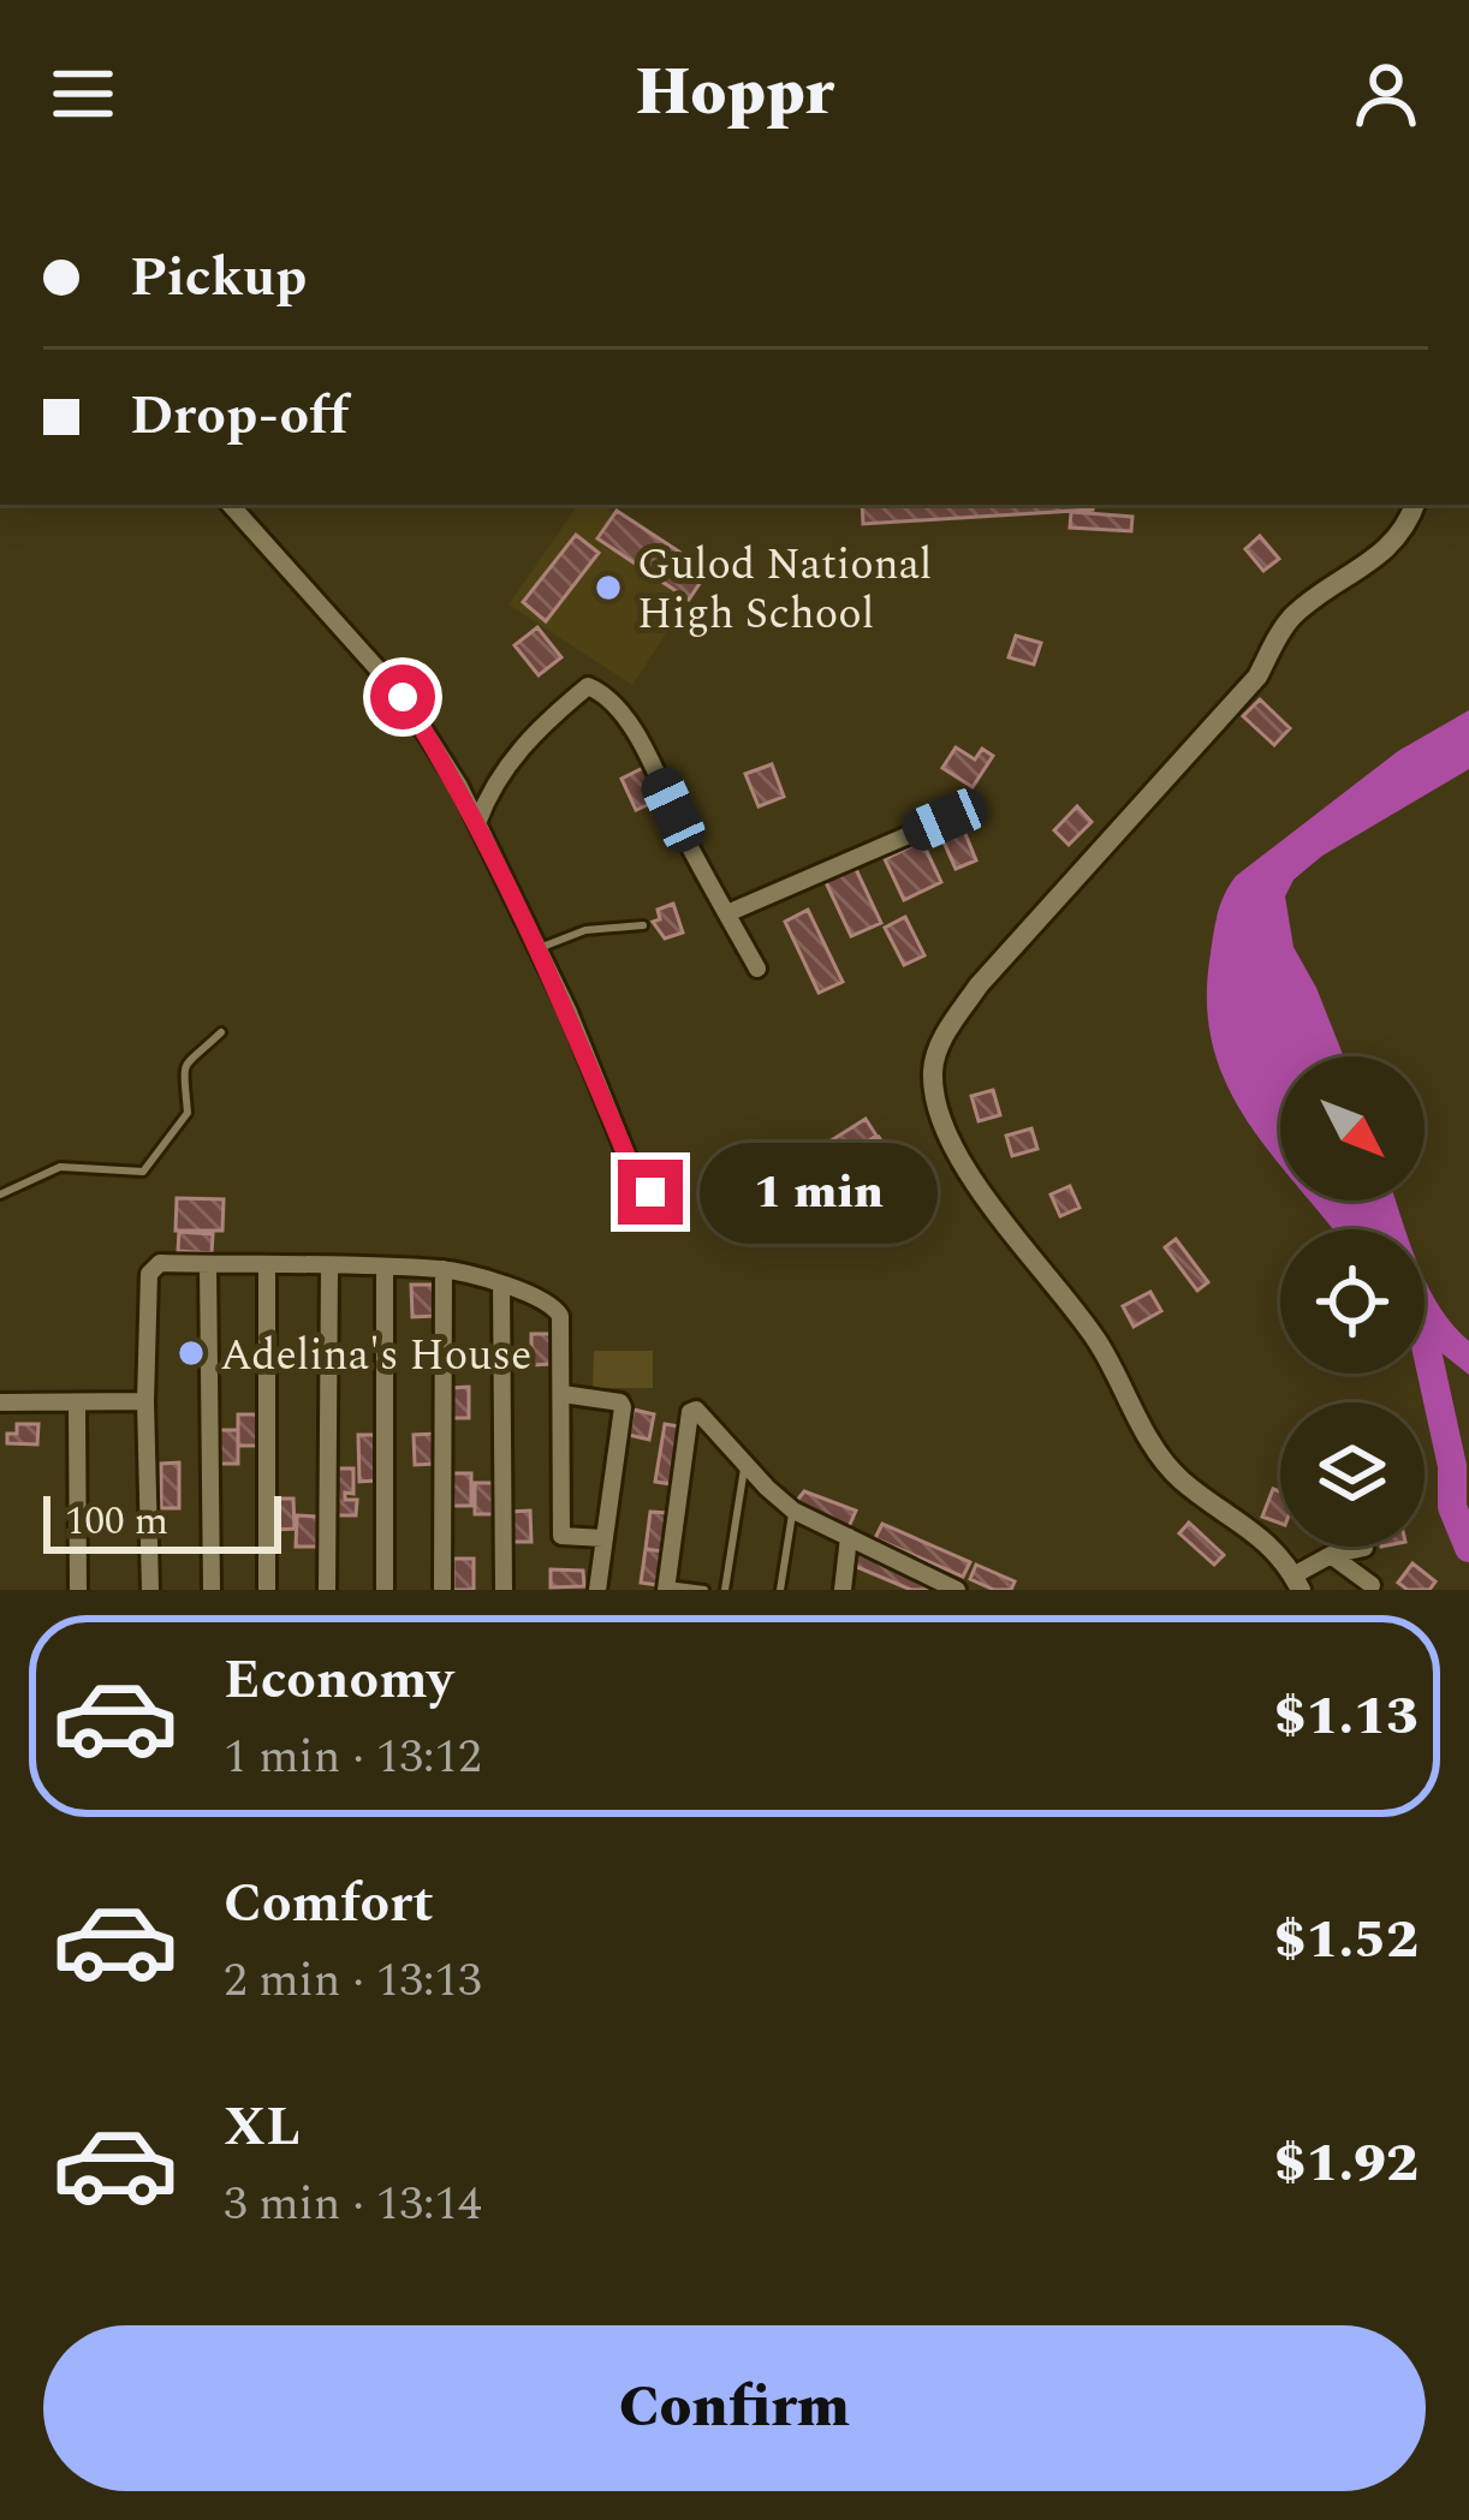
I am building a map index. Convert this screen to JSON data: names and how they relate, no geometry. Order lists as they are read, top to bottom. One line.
{"places":["Gulod National High School","Adelina's House"],"scale_bar":"100 m","north":"bottom right","page":{"header":"Hoppr","banner":["Pickup","Drop-off"],"bubble":"1 min","scale":"100 m","list":[{"name":"Economy","note":"1 min · 13:12","value":"$1.13"},{"name":"Comfort","note":"2 min · 13:13","value":"$1.52"},{"name":"XL","note":"3 min · 13:14","value":"$1.92"}],"buttons":"Confirm"}}
